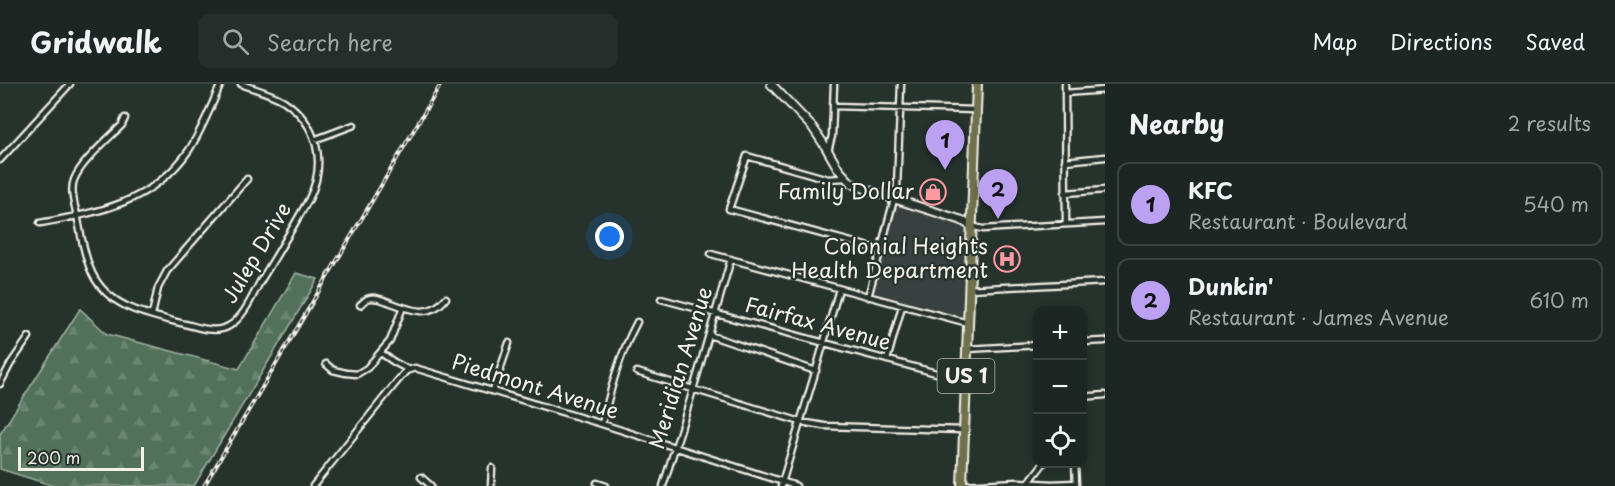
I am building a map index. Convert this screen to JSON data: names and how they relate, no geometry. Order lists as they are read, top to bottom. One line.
{"streets":{"main road":["US 1"],"street":["Julep Drive","Fairfax Avenue","Meridian Avenue","Piedmont Avenue"]},"crossings":[["Fairfax Avenue","Meridian Avenue"],["Fairfax Avenue","US 1"],["Meridian Avenue","Piedmont Avenue"]],"places":{"shop":["Family Dollar"],"hospital":["Colonial Heights Health Department"]},"scale_bar":"200 m","page":{"header":"Gridwalk","search":"Search here","nav":["Map","Directions","Saved"],"heading":["Nearby","2 results"],"pins":["1","2"],"list":[{"mark":"1","name":"KFC","note":"Restaurant · Boulevard","value":"540 m"},{"mark":"2","name":"Dunkin'","note":"Restaurant · James Avenue","value":"610 m"}],"map_buttons":["+","−"],"scale":"200 m"}}
